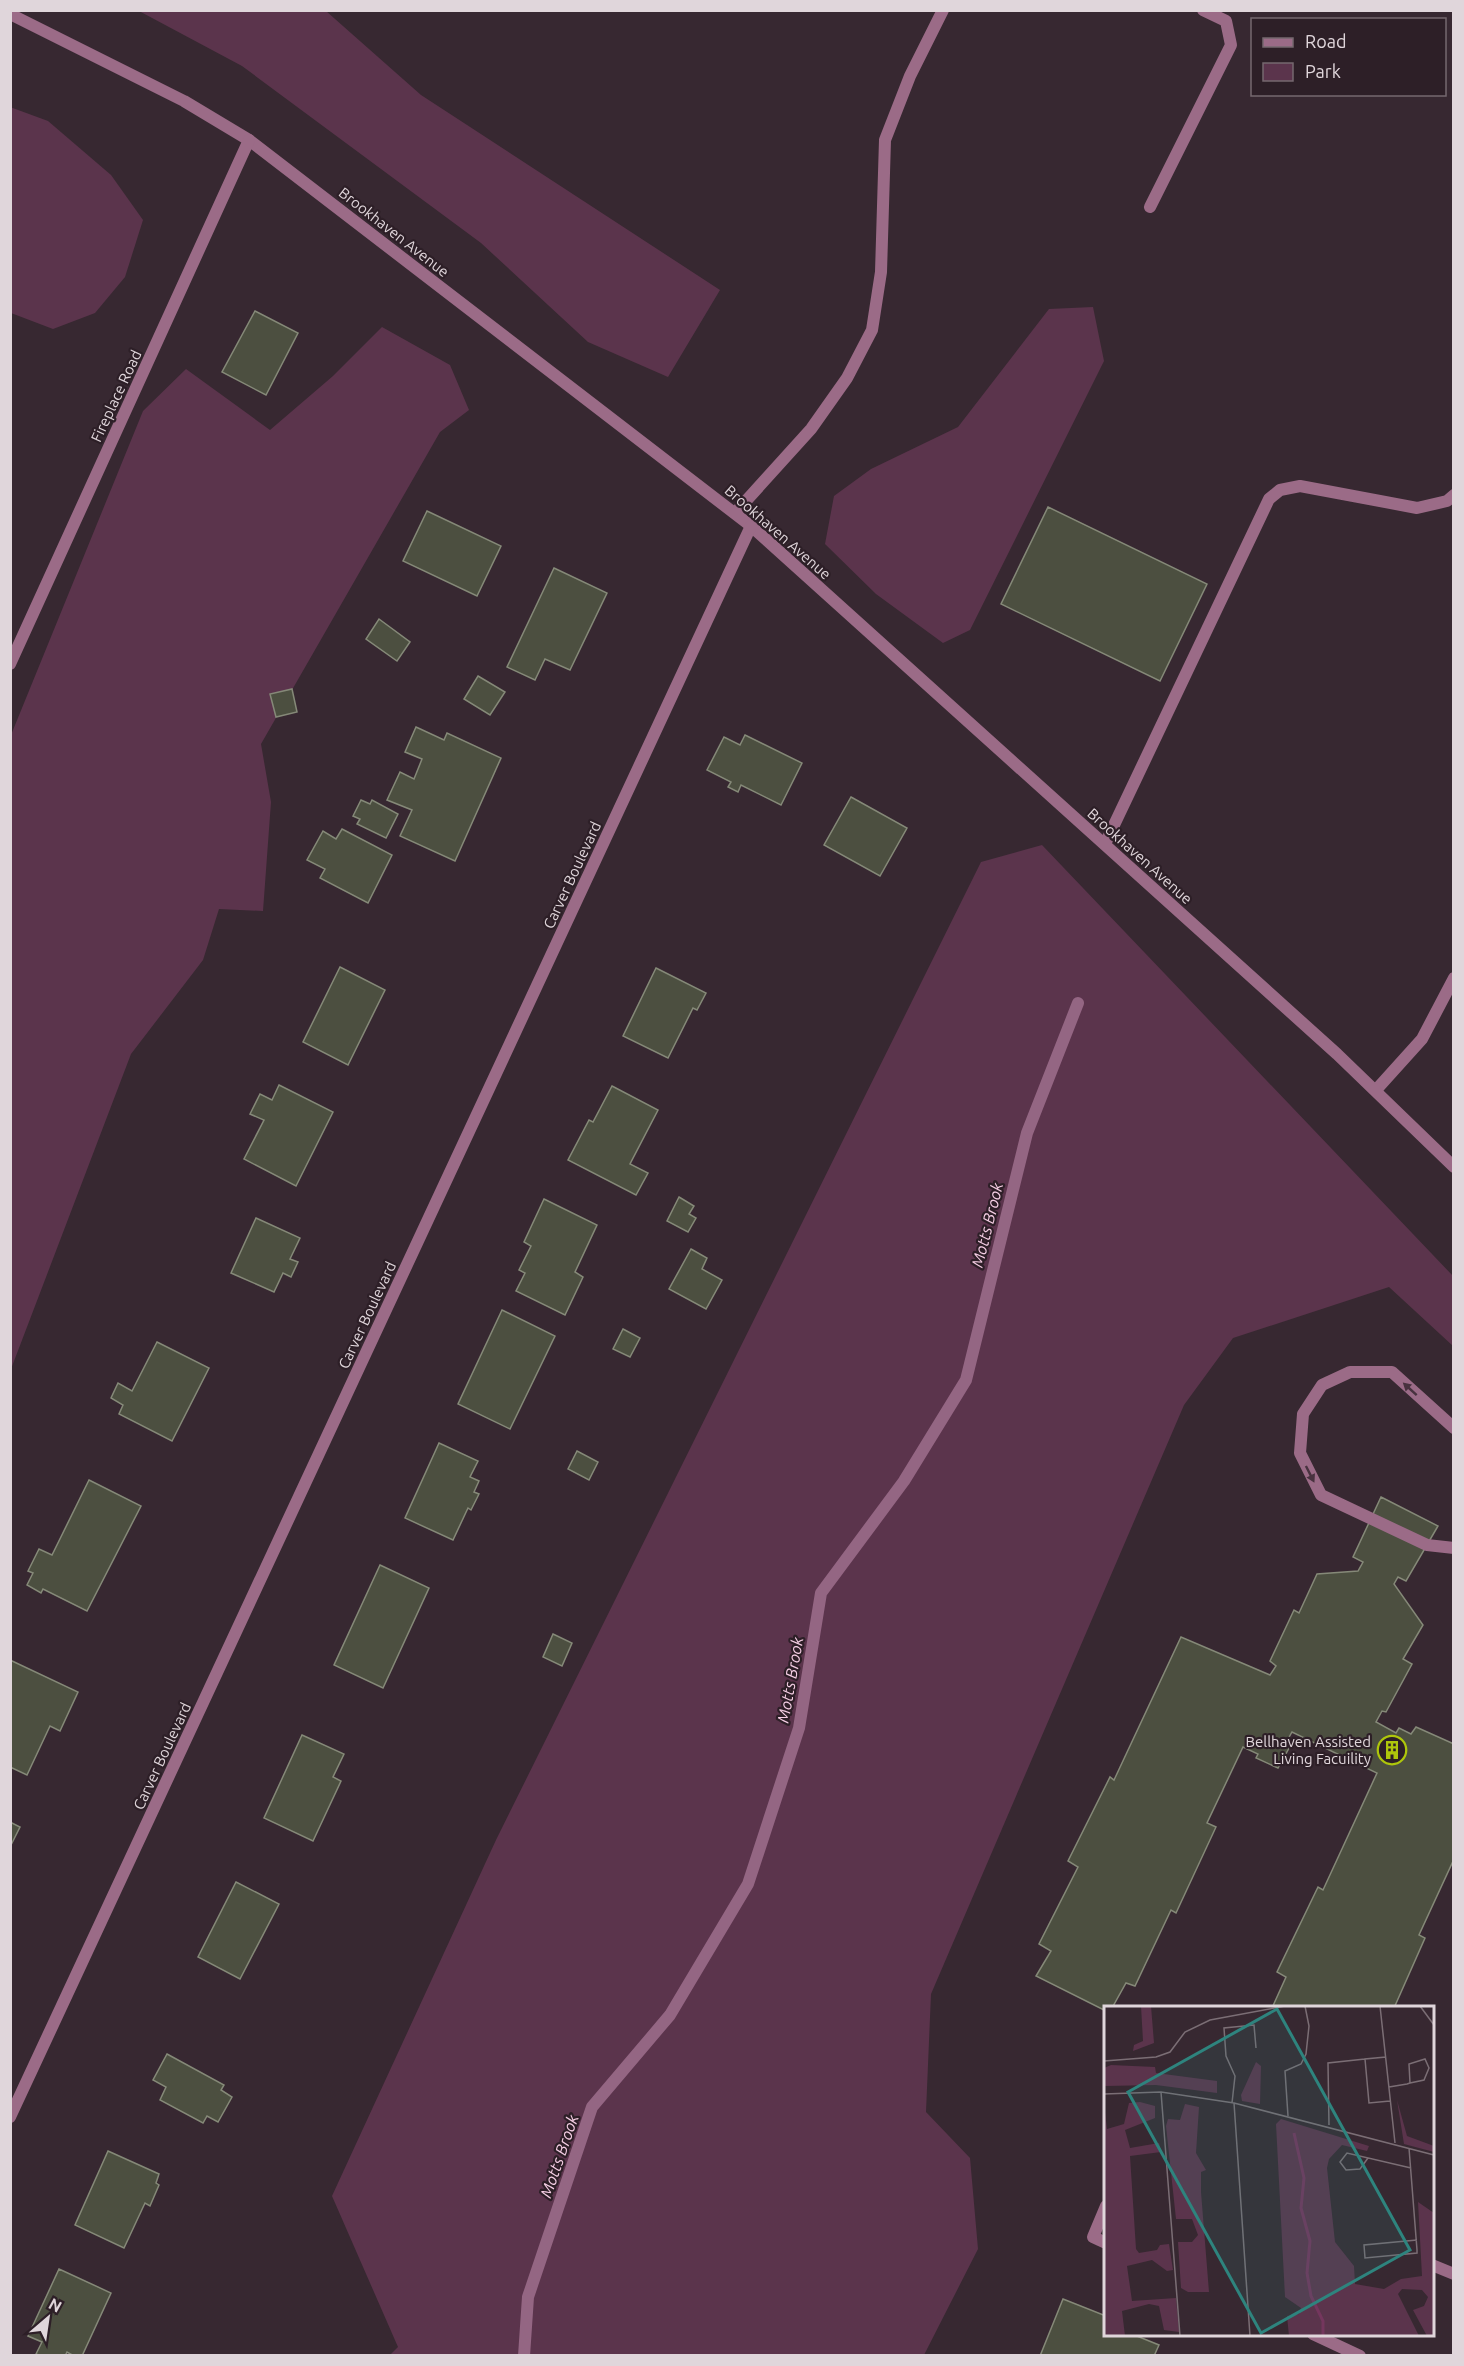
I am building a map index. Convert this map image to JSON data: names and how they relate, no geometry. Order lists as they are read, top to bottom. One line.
{"streets":{"street":["Brookhaven Avenue","Fireplace Road","Carver Boulevard"]},"crossings":[["Brookhaven Avenue","Fireplace Road"],["Brookhaven Avenue","Carver Boulevard"]],"water":["Motts Brook"],"places":{"building":["Bellhaven Assisted Living Facuility"]},"legend":["Road","Park"],"north":"top right"}
